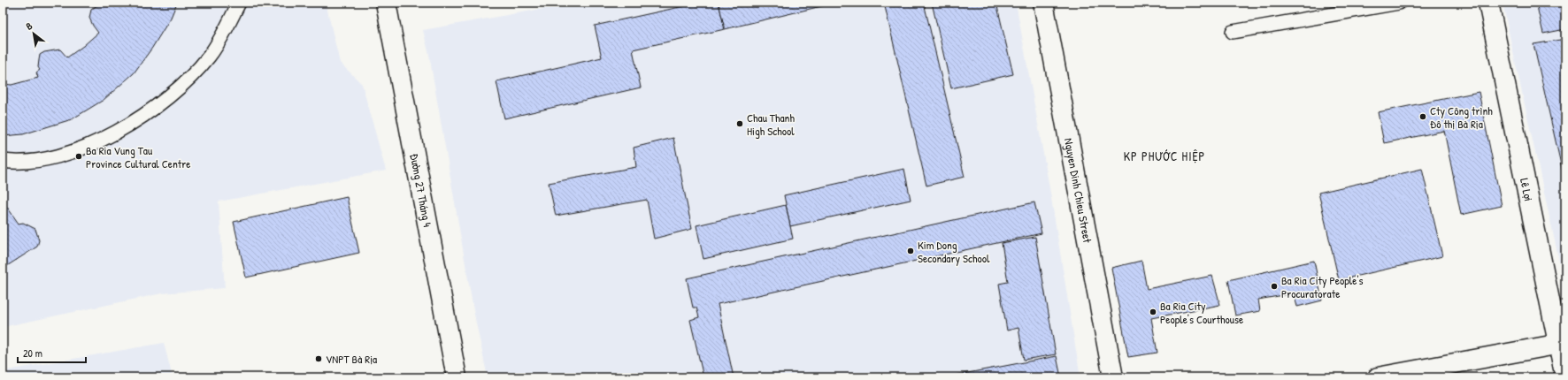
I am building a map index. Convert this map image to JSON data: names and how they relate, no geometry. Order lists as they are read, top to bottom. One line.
{"streets":{"street":["Đường 27 Tháng 4","Nguyen Dinh Chieu Street","Lê Lợi"]},"districts":["KP PHƯỚC HIỆP"],"places":["Cty Công trình Đô thị Bà Rịa","Chau Thanh High School","Ba Ria Vung Tau Province Cultural Centre","Kim Dong Secondary School","Ba Ria City People's Procuratorate","Ba Ria City People's Courthouse","VNPT Bà Rịa"],"scale_bar":"20 m","north":"top left"}
